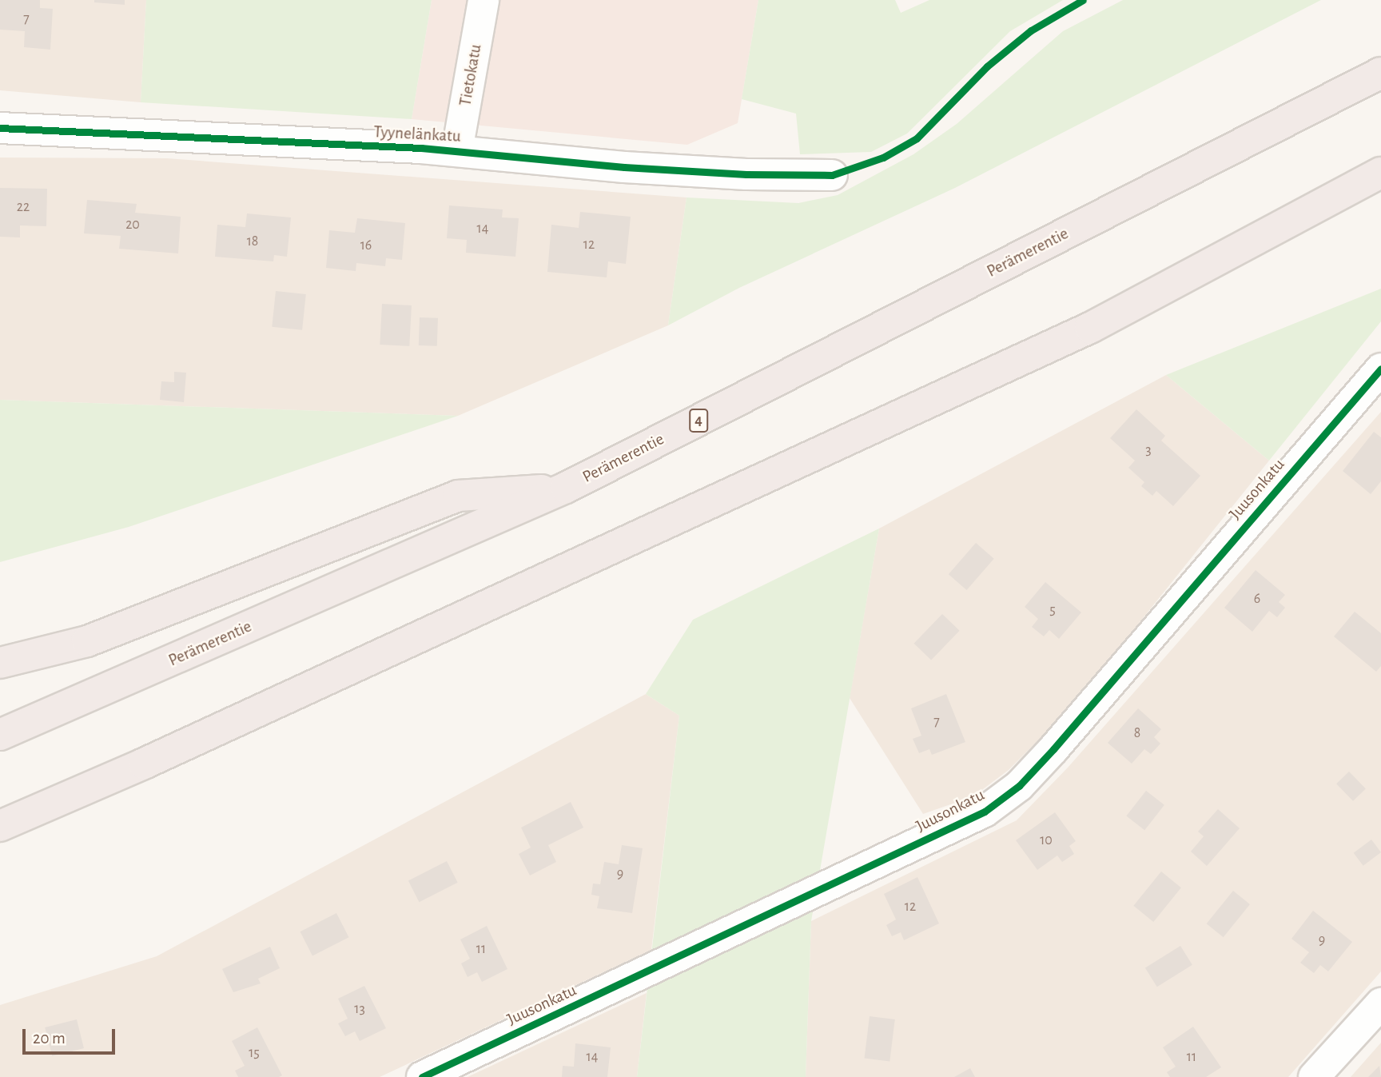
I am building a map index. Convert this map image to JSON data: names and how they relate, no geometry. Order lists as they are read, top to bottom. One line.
{"streets":{"highway":["Perämerentie","4"],"street":["Tietokatu","Tyynelänkatu","Juusonkatu"]},"crossings":[["Tietokatu","Tyynelänkatu"]],"house_numbers":["7","22","20","14","18","12","16","3","6","5","7","8","10","9","12","9","11","13","15","14","11"],"scale_bar":"20 m"}
